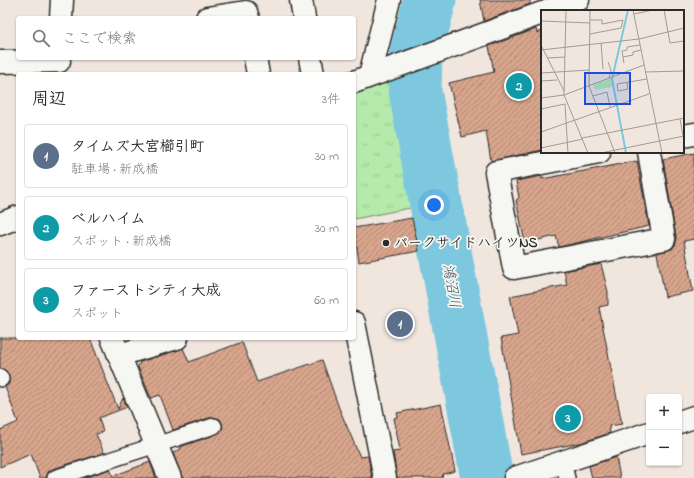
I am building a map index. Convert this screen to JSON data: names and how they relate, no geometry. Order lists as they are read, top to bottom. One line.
{"water":["鴻沼川"],"places":["パークサイドハイツNS"],"page":{"search":"ここで検索","pins":["2","1","3"],"heading":["周辺","3件"],"list":[{"mark":"1","name":"タイムズ大宮櫛引町","note":"駐車場 · 新成橋","value":"30 m"},{"mark":"2","name":"ベルハイム","note":"スポット · 新成橋","value":"30 m"},{"mark":"3","name":"ファーストシティ大成","note":"スポット","value":"60 m"}],"map_buttons":["+","−"]}}
